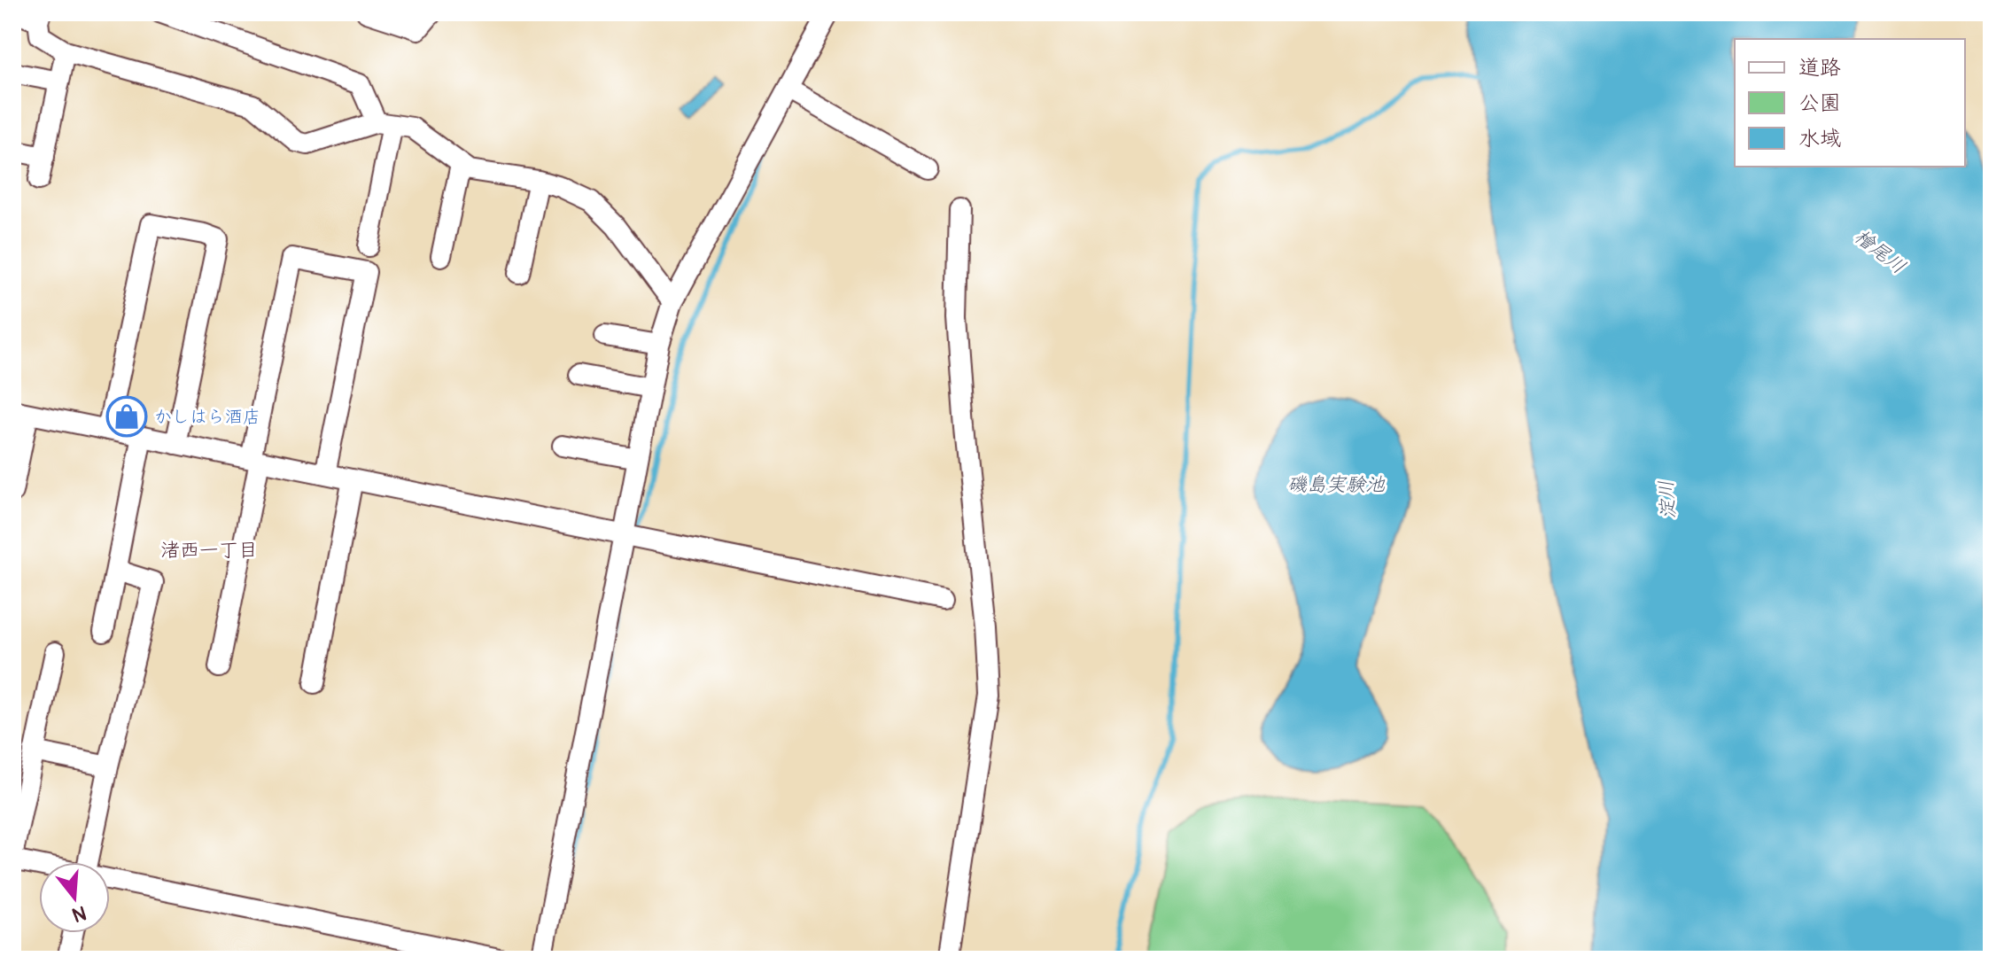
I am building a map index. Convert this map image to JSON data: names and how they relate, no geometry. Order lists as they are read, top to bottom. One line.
{"districts":["渚西一丁目"],"water":["檜尾川","磯島実験池","淀川"],"places":{"shop":["かしはら酒店"]},"legend":["道路","公園","水域"],"north":"bottom"}
